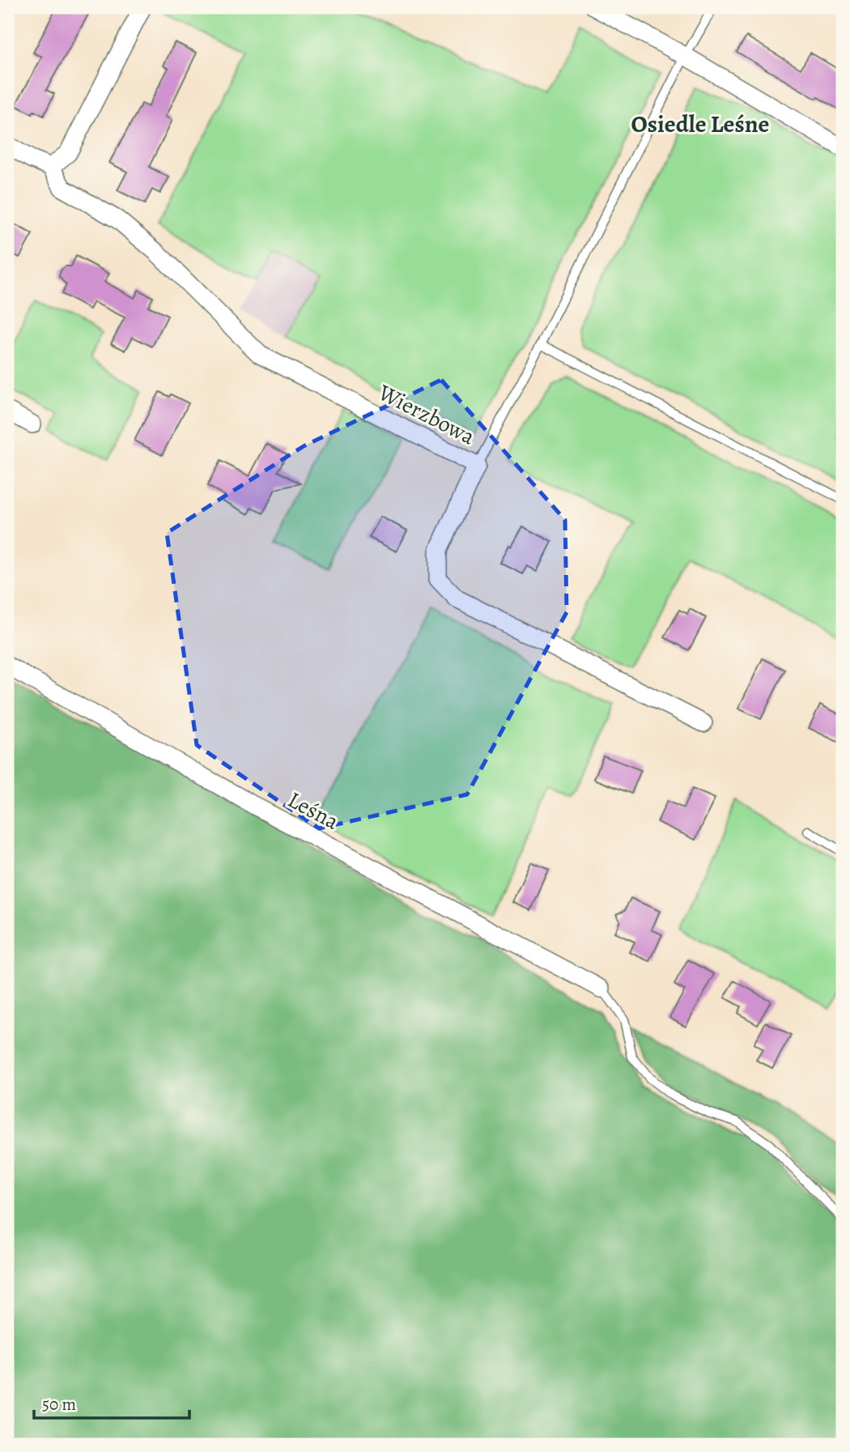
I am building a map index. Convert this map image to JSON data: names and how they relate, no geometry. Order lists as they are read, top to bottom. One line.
{"streets":{"street":["Wierzbowa","Leśna"]},"districts":["Osiedle Leśne"],"scale_bar":"50 m"}
